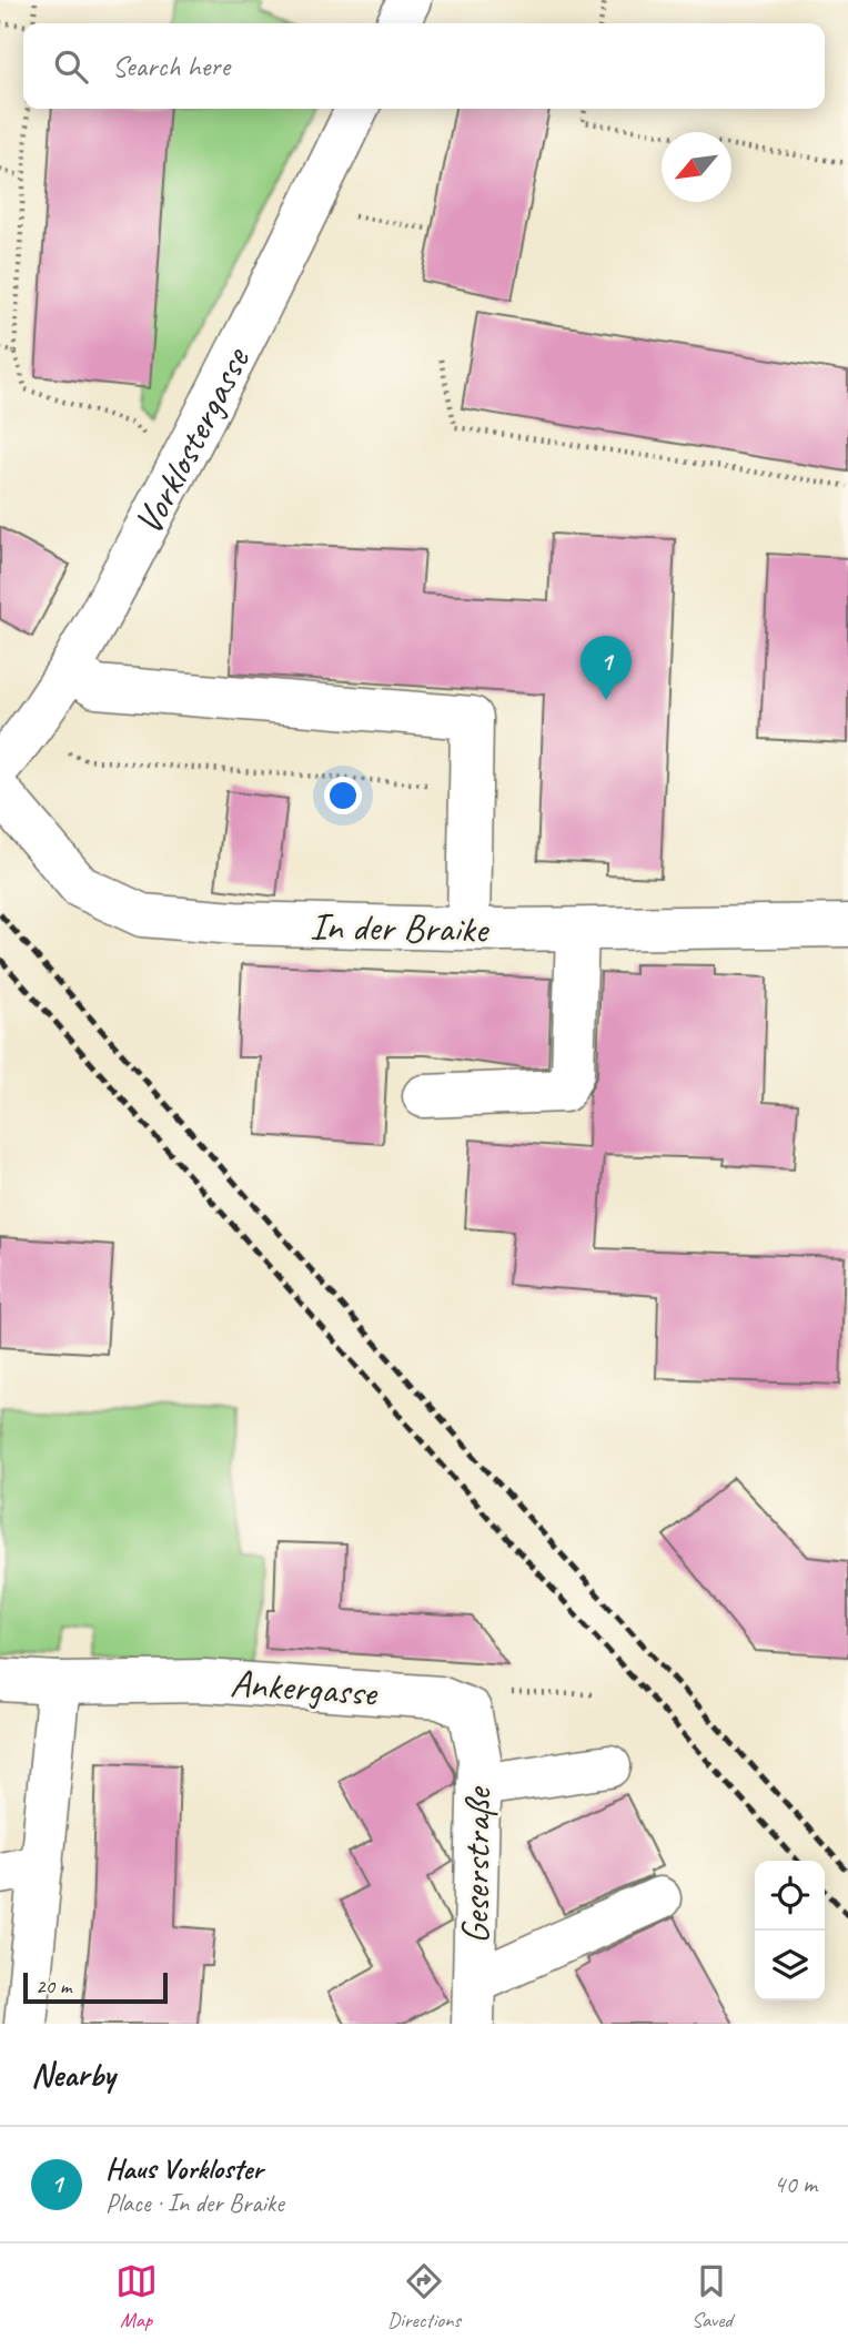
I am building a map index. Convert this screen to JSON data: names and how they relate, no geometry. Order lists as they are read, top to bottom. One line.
{"streets":{"street":["Vorklostergasse","In der Braike","Ankergasse","Geserstraße"]},"crossings":[["Ankergasse","Geserstraße"]],"scale_bar":"20 m","north":"bottom left","page":{"search":"Search here","pins":"1","scale":"20 m","heading":"Nearby","list":[{"mark":"1","name":"Haus Vorkloster","note":"Place · In der Braike","value":"40 m"}],"nav":["Map","Directions","Saved"]}}
